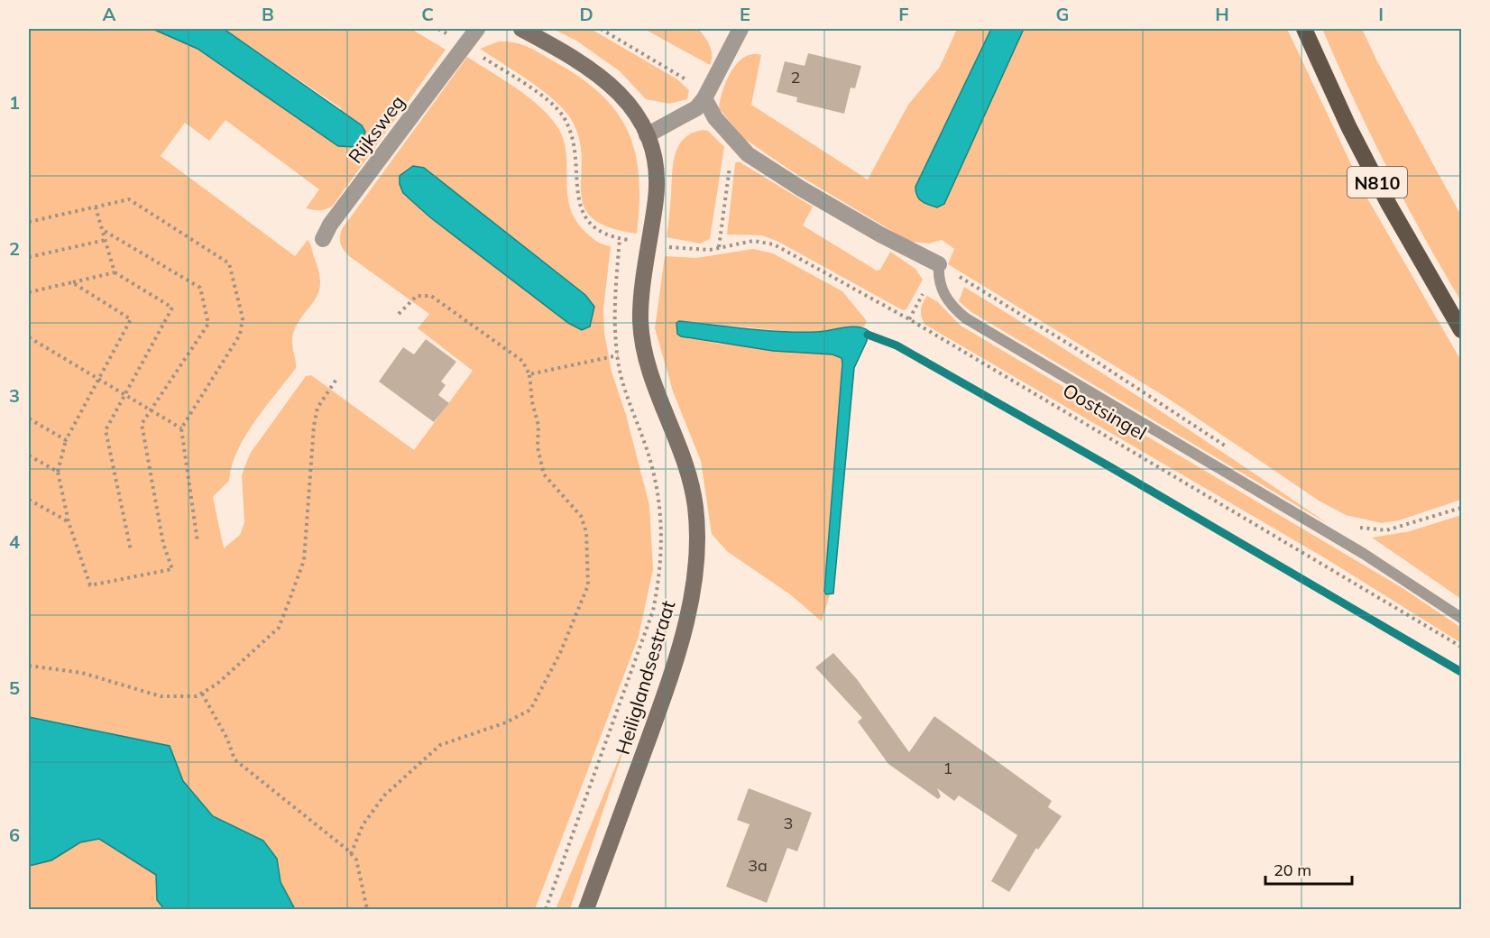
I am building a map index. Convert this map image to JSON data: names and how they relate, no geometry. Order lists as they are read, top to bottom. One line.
{"streets":{"main road":["N810"],"street":["Rijksweg","Heiliglandsestraat"],"path":["Oostsingel"]},"crossings":[["Rijksweg","Heiliglandsestraat"]],"house_numbers":["2","1","3","3a"],"scale_bar":"20 m","grid":{"columns":["A","B","C","D","E","F","G","H","I"],"rows":["1","2","3","4","5","6"]}}
